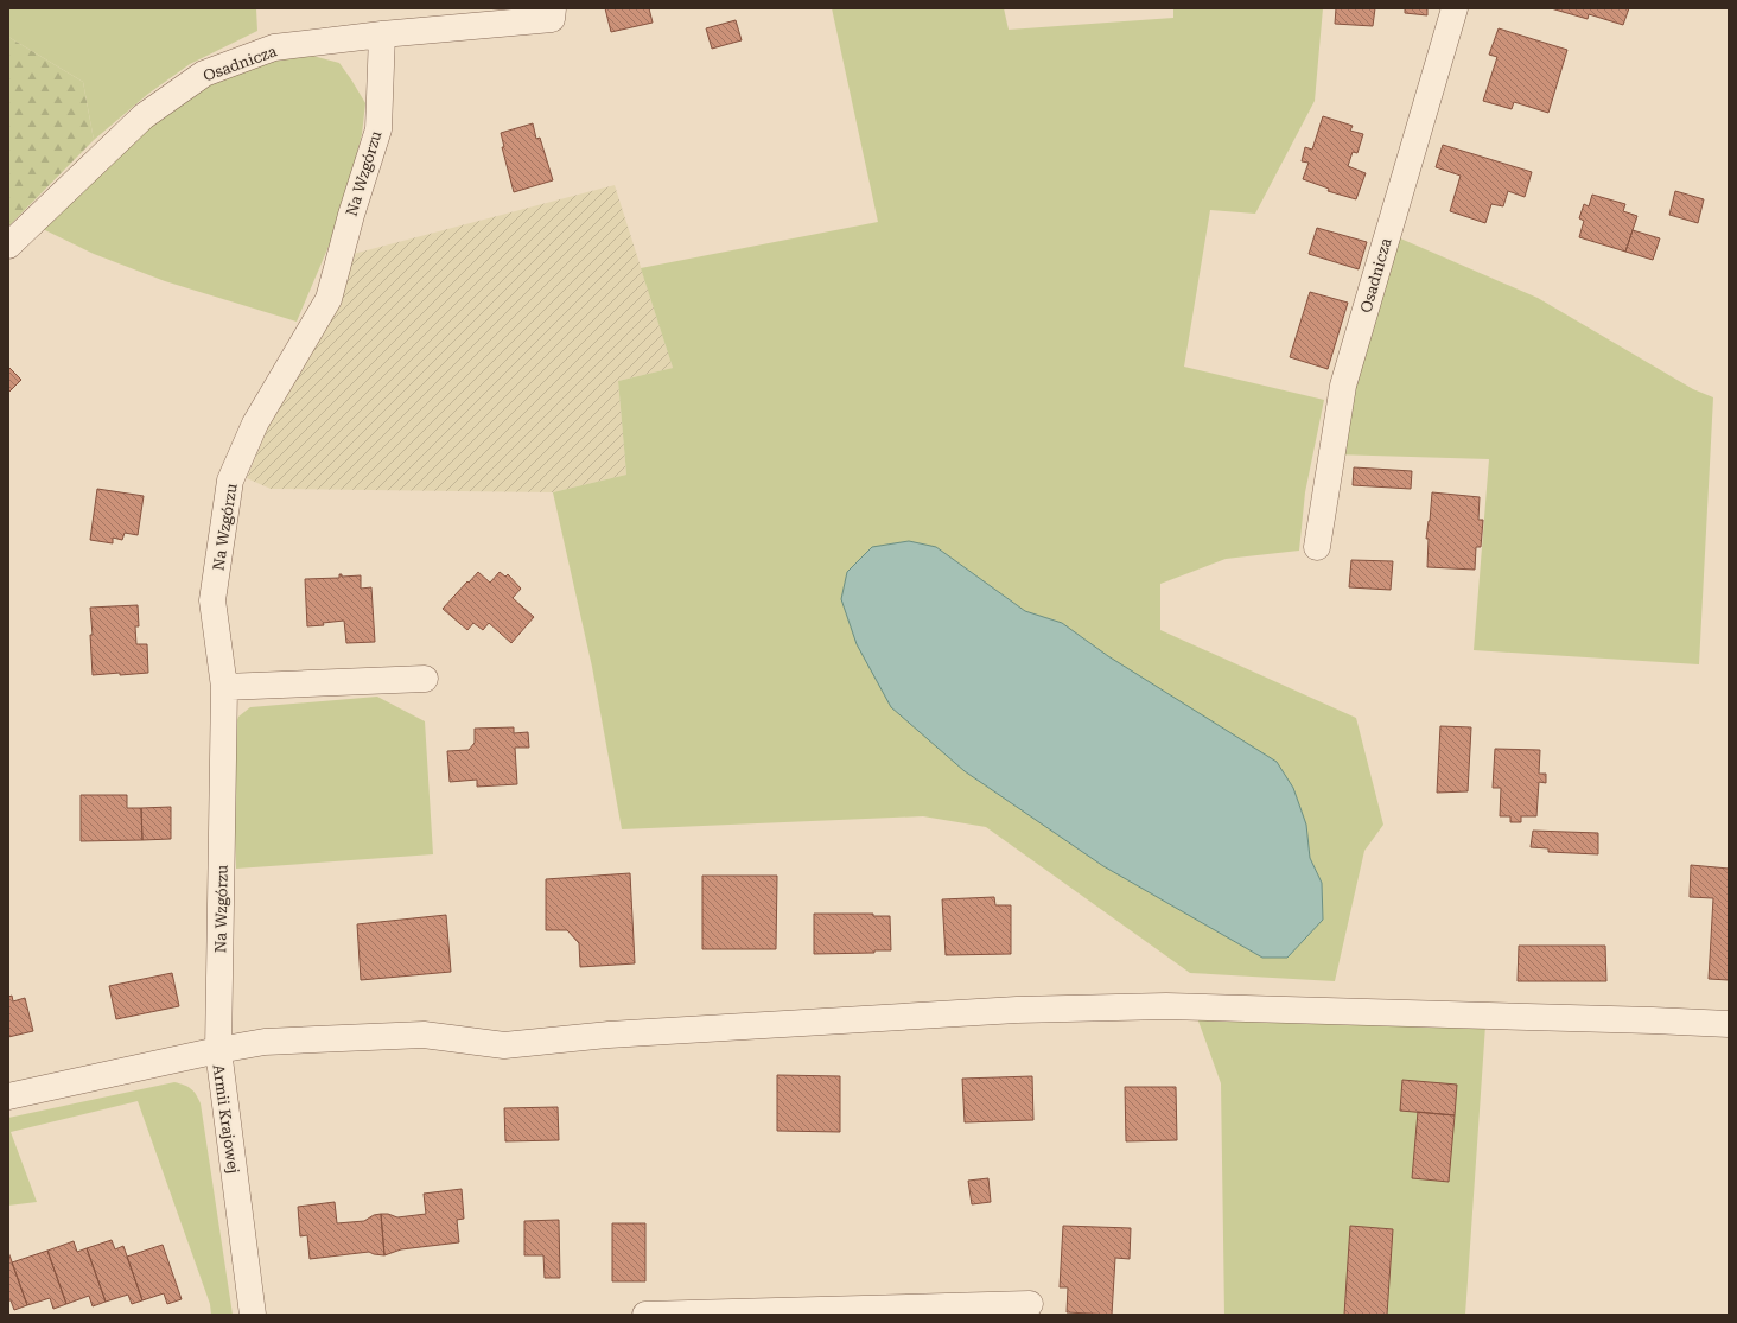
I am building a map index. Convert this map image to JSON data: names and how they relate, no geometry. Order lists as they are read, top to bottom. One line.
{"streets":{"street":["Osadnicza","Na Wzgórzu","Armii Krajowej"]},"crossings":[["Osadnicza","Na Wzgórzu"],["Na Wzgórzu","Armii Krajowej"]]}
